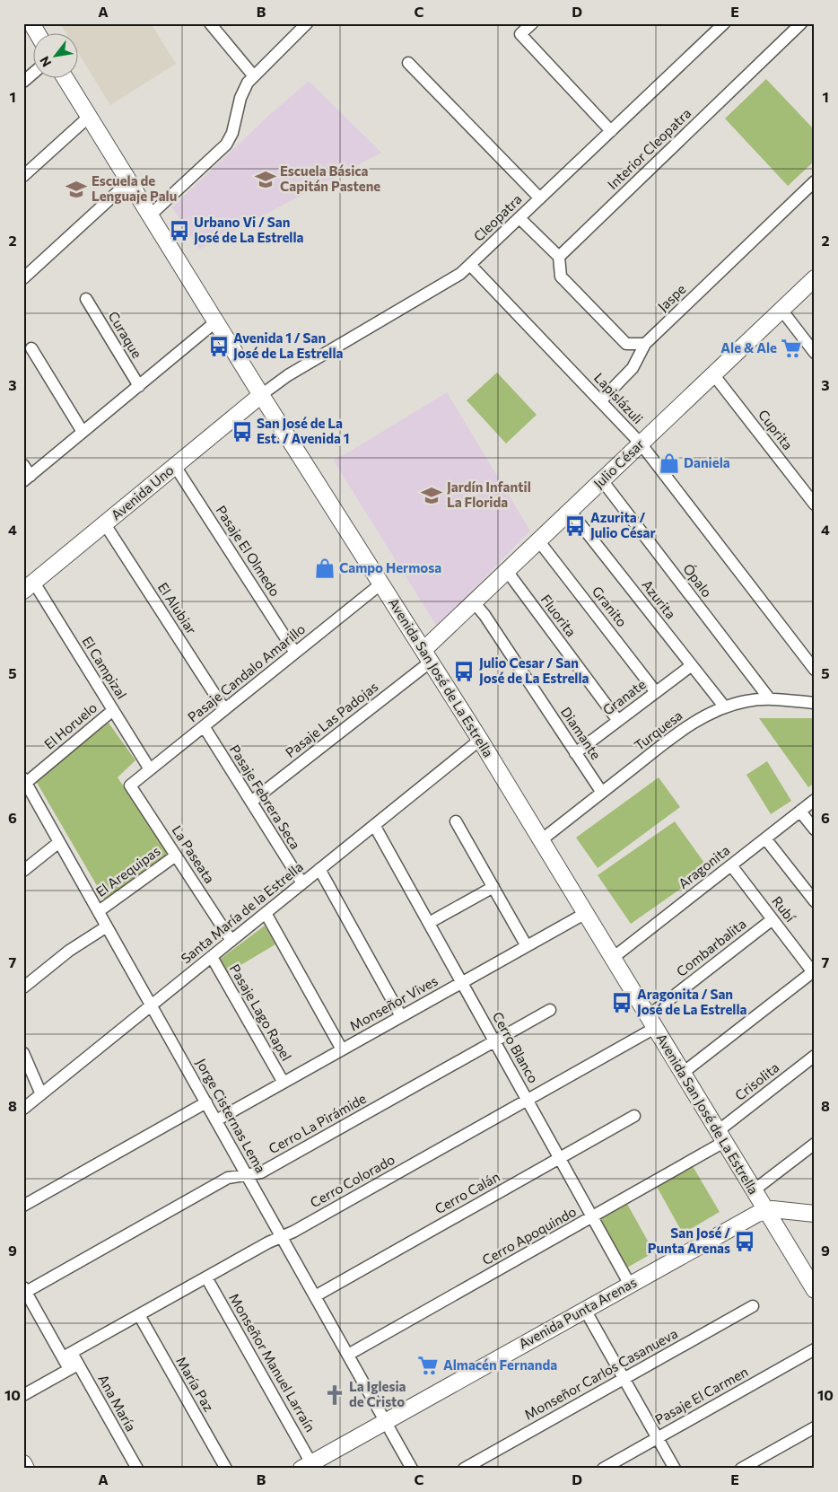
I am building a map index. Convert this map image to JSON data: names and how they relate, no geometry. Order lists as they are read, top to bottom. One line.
{"streets":{"main road":["Julio César","Avenida Uno","Avenida San José de La Estrella","Avenida Punta Arenas"],"street":["Interior Cleopatra","Cleopatra","Jaspe","Curaque","Lapislázuli","Cuprita","Pasaje El Olmedo","Ópalo","Azurita","Granito","El Alubiar","Fluorita","El Campizal","Pasaje Candalo Amarillo","Granate","Pasaje Las Padojas","El Horuelo","Turquesa","Diamante","Pasaje Febrera Seca","La Paseata","Aragonita","El Arequipas","Rubí","Santa María de la Estrella","Combarbalita","Monseñor Vives","Pasaje Lago Rapel","Cerro Blanco","Crisolita","Jorge Cisternas Lema","Cerro La Pirámide","Cerro Colorado","Cerro Calán","Cerro Apoquindo","Monseñor Manuel Larraín","Monseñor Carlos Casanueva","María Paz","Pasaje El Carmen","Ana María"]},"crossings":[["Cleopatra","Lapislázuli"],["Cleopatra","Avenida Uno"],["Cleopatra","Avenida San José de La Estrella"],["Jaspe","Lapislázuli"],["Lapislázuli","Julio César"],["Cuprita","Julio César"],["Julio César","Ópalo"],["Julio César","Azurita"],["Julio César","Granito"],["Julio César","Fluorita"],["Julio César","Avenida San José de La Estrella"],["Julio César","Pasaje Las Padojas"],["Julio César","Diamante"],["Avenida Uno","Pasaje El Olmedo"],["Avenida Uno","El Alubiar"],["Avenida Uno","El Campizal"],["Avenida Uno","Avenida San José de La Estrella"],["Pasaje El Olmedo","Pasaje Candalo Amarillo"],["Ópalo","Turquesa"],["Azurita","Granate"],["Azurita","Turquesa"],["Granito","Granate"],["El Alubiar","Pasaje Candalo Amarillo"],["Fluorita","Granate"],["El Campizal","Pasaje Candalo Amarillo"],["El Campizal","El Horuelo"],["Pasaje Candalo Amarillo","Avenida San José de La Estrella"],["Pasaje Candalo Amarillo","Pasaje Febrera Seca"],["Pasaje Candalo Amarillo","La Paseata"],["Avenida San José de La Estrella","Pasaje Las Padojas"],["Avenida San José de La Estrella","Turquesa"],["Avenida San José de La Estrella","Aragonita"],["Avenida San José de La Estrella","Santa María de la Estrella"],["Avenida San José de La Estrella","Combarbalita"],["Avenida San José de La Estrella","Monseñor Vives"],["Avenida San José de La Estrella","Crisolita"],["Avenida San José de La Estrella","Cerro Colorado"],["Avenida San José de La Estrella","Cerro Apoquindo"],["Avenida San José de La Estrella","Avenida Punta Arenas"],["Granate","Diamante"],["Pasaje Las Padojas","Pasaje Febrera Seca"],["El Horuelo","Jorge Cisternas Lema"],["Turquesa","Diamante"],["Pasaje Febrera Seca","Santa María de la Estrella"],["La Paseata","El Arequipas"],["La Paseata","Santa María de la Estrella"],["Aragonita","Rubí"],["El Arequipas","Jorge Cisternas Lema"],["Rubí","Combarbalita"],["Santa María de la Estrella","Pasaje Lago Rapel"],["Santa María de la Estrella","Cerro Blanco"],["Santa María de la Estrella","Jorge Cisternas Lema"],["Combarbalita","Cerro Colorado"],["Monseñor Vives","Pasaje Lago Rapel"],["Monseñor Vives","Cerro Blanco"],["Monseñor Vives","Jorge Cisternas Lema"],["Cerro Blanco","Cerro La Pirámide"],["Cerro Blanco","Cerro Colorado"],["Cerro Blanco","Cerro Calán"],["Cerro Blanco","Cerro Apoquindo"],["Cerro Blanco","Avenida Punta Arenas"],["Crisolita","Cerro Apoquindo"],["Jorge Cisternas Lema","Cerro La Pirámide"],["Jorge Cisternas Lema","Cerro Colorado"],["Jorge Cisternas Lema","Cerro Calán"],["Jorge Cisternas Lema","Cerro Apoquindo"],["Jorge Cisternas Lema","Avenida Punta Arenas"],["Cerro La Pirámide","Ana María"],["Cerro Colorado","Monseñor Manuel Larraín"],["Cerro Colorado","María Paz"],["Cerro Colorado","Ana María"],["Avenida Punta Arenas","Monseñor Manuel Larraín"]],"places":{"school or university":["Escuela Básica Capitán Pastene","Escuela de Lenguaje Palu","Jardín Infantil La Florida"],"bus stop":["Urbano Vi / San José de La Estrella","Avenida 1 / San José de La Estrella","San José de La Est. / Avenida 1","Azurita / Julio César","Julio Cesar / San José de La Estrella","Aragonita / San José de La Estrella","San José / Punta Arenas"],"supermarket":["Ale & Ale","Almacén Fernanda"],"shop":["Daniela","Campo Hermosa"],"church":["La Iglesia de Cristo"]},"north":"bottom left","grid":{"columns":["A","B","C","D","E"],"rows":["1","2","3","4","5","6","7","8","9","10"]}}
